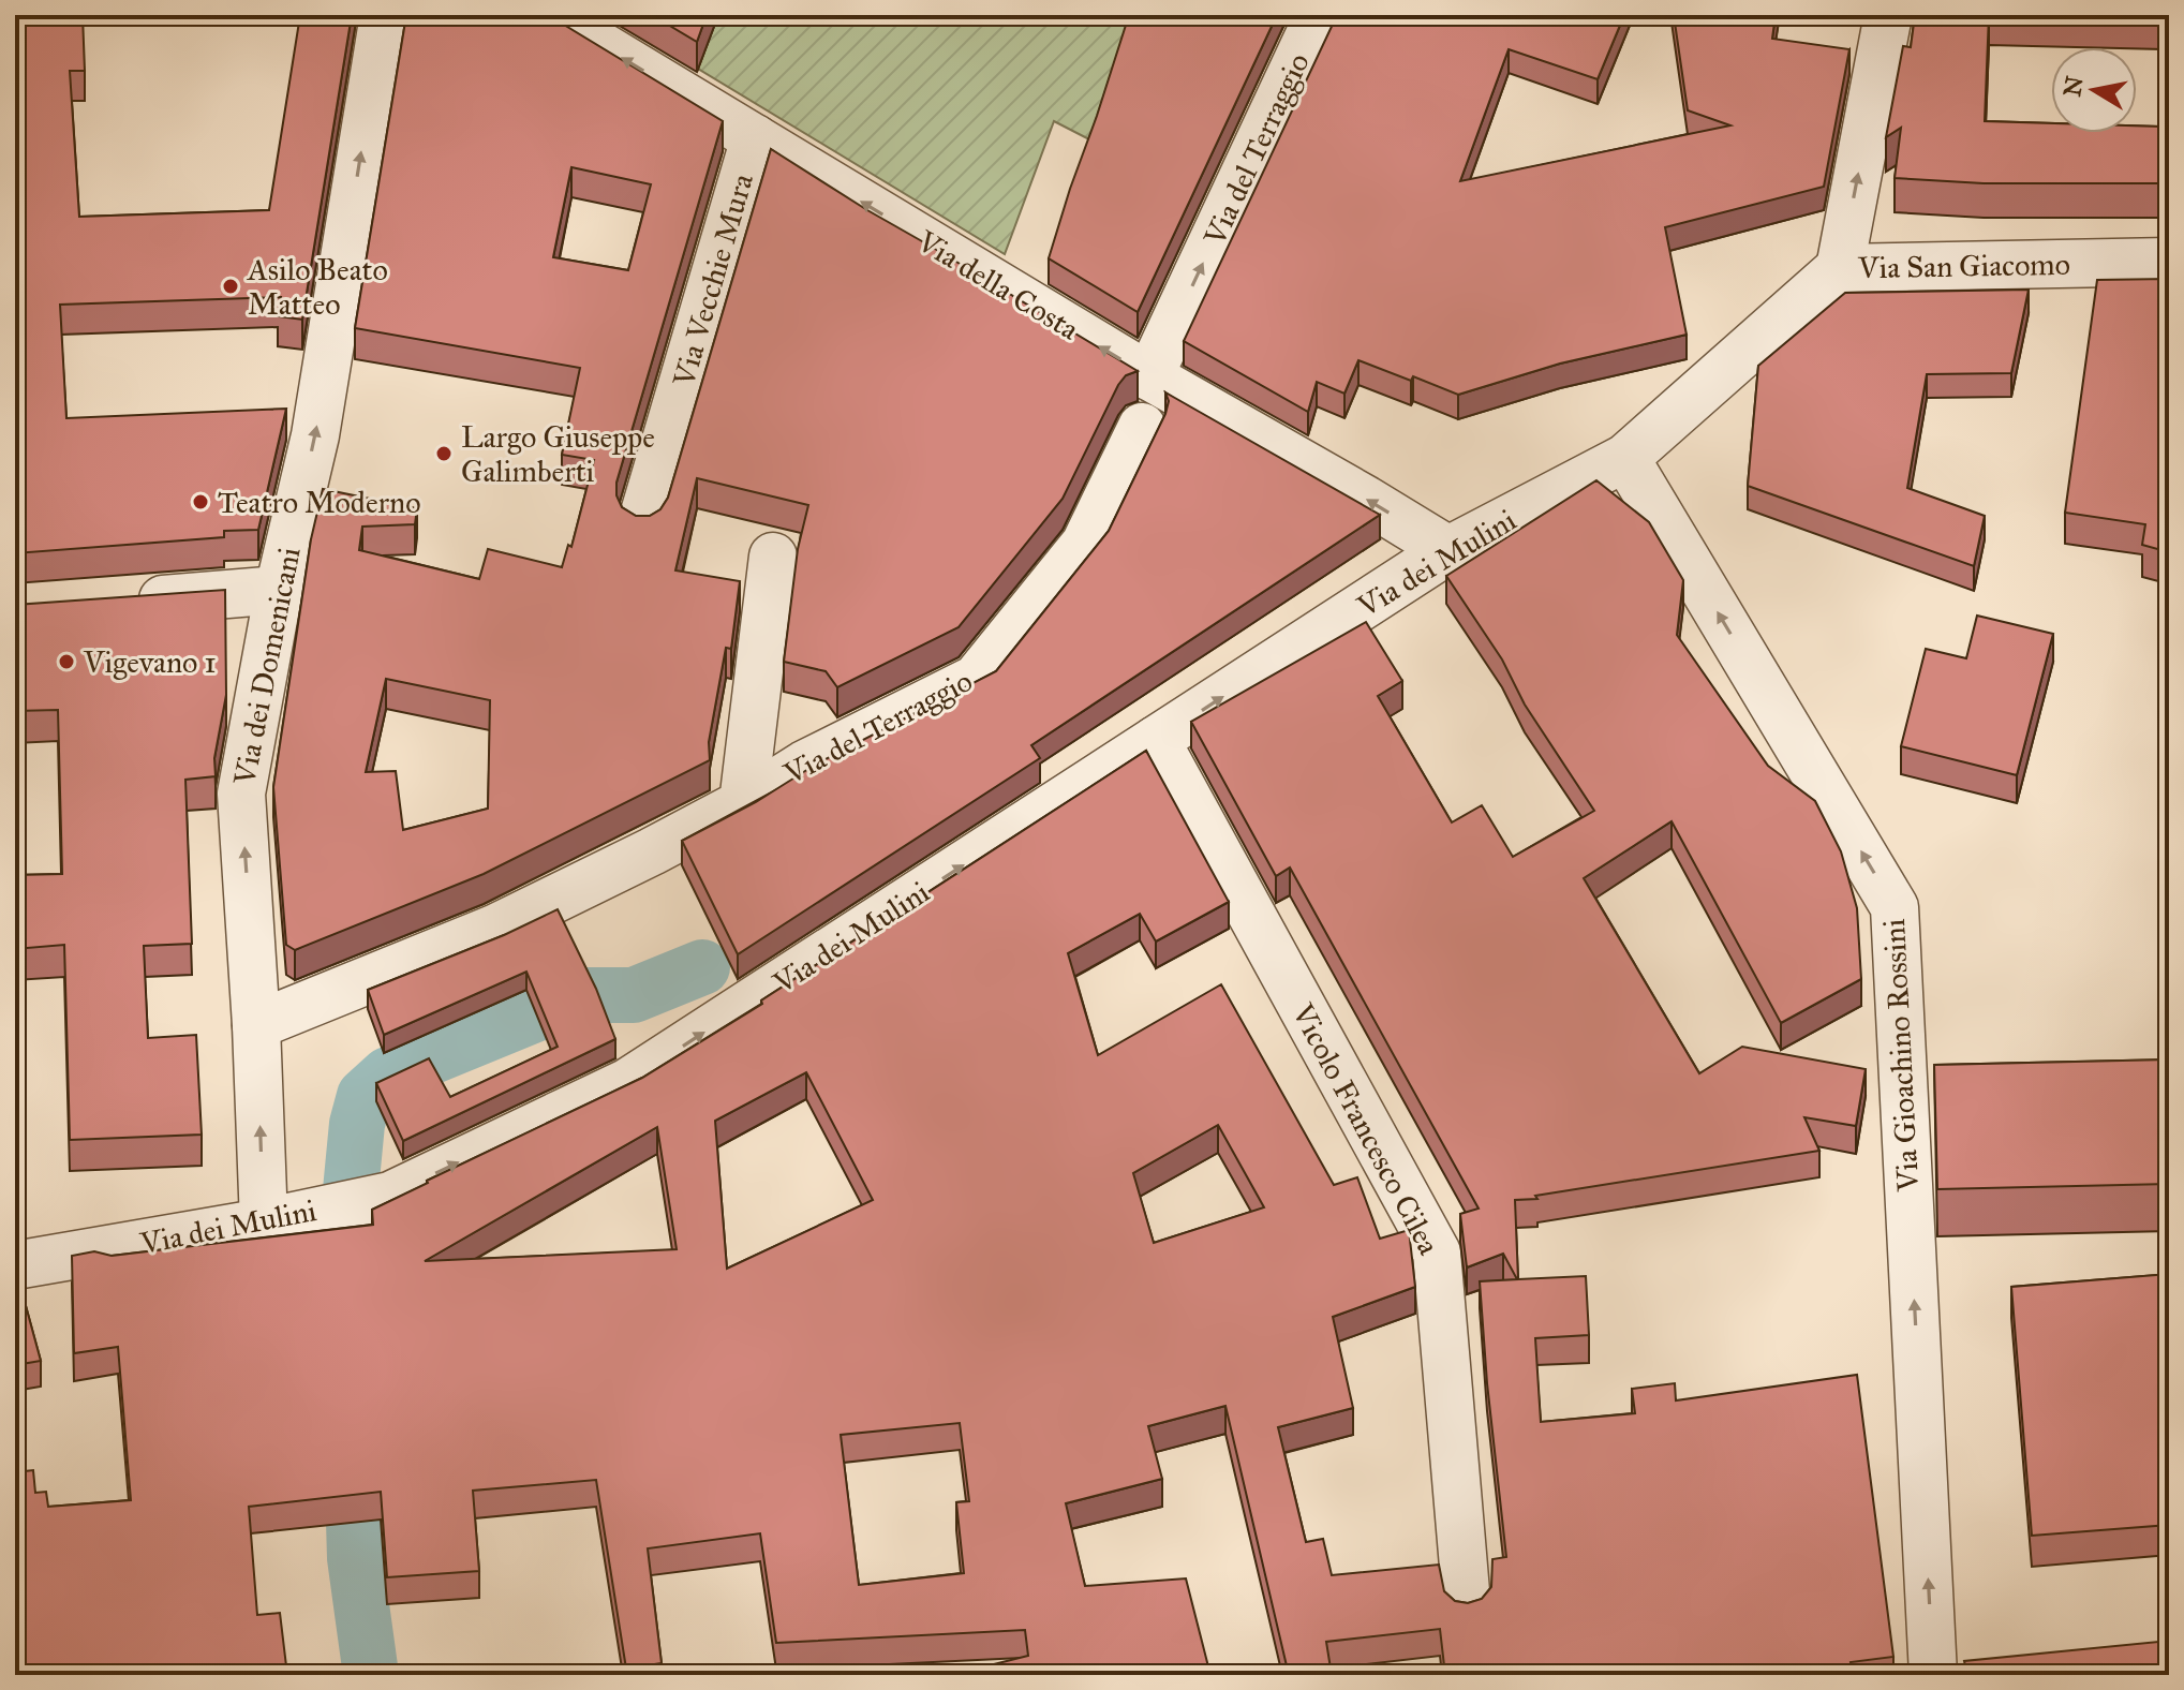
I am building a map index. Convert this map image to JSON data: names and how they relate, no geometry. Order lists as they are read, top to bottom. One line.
{"streets":{"street":["Via del Terraggio","Via San Giacomo","Via Vecchie Mura","Via della Costa","Via dei Mulini","Via dei Domenicani","Via Gioachino Rossini","Vicolo Francesco Cilea"]},"crossings":[["Via del Terraggio","Via della Costa"],["Via del Terraggio","Via dei Domenicani"],["Via San Giacomo","Via dei Mulini"],["Via San Giacomo","Via Gioachino Rossini"],["Via Vecchie Mura","Via della Costa"],["Via della Costa","Via dei Mulini"],["Via dei Mulini","Via dei Domenicani"],["Via dei Mulini","Via Gioachino Rossini"],["Via dei Mulini","Vicolo Francesco Cilea"]],"one_way":["Via della Costa","Via dei Mulini","Via dei Domenicani","Via Gioachino Rossini"],"places":["Asilo Beato Matteo","Largo Giuseppe Galimberti","Teatro Moderno","Vigevano 1"],"north":"left"}
